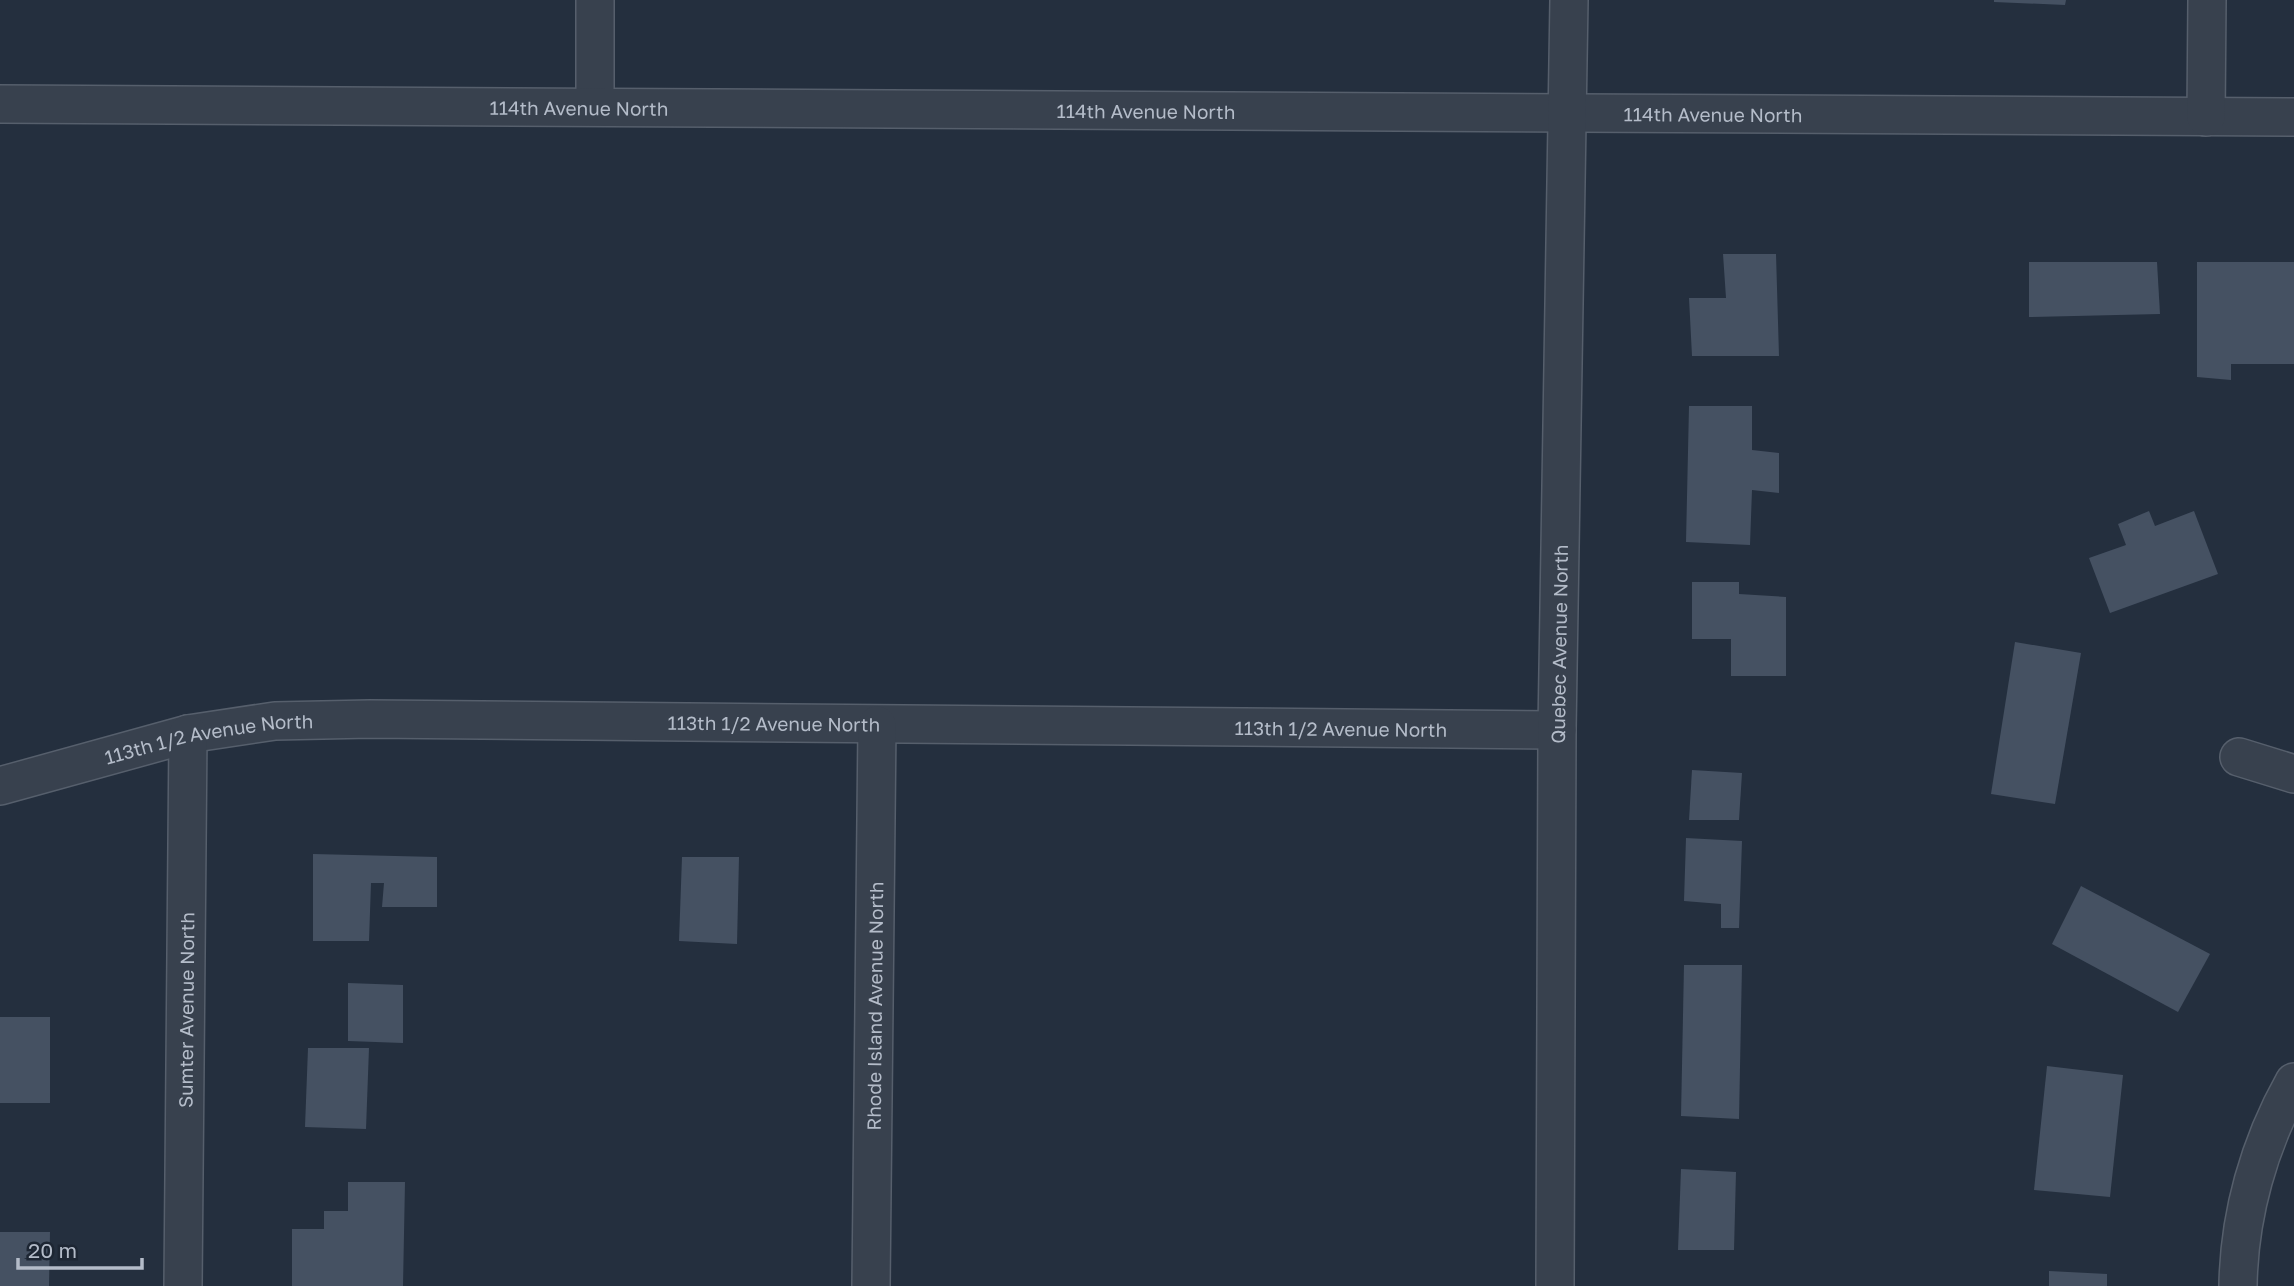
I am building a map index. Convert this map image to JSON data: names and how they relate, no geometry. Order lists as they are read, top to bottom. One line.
{"streets":{"street":["114th Avenue North","Quebec Avenue North","113th 1/2 Avenue North","Rhode Island Avenue North","Sumter Avenue North"]},"crossings":[["114th Avenue North","Quebec Avenue North"],["Quebec Avenue North","113th 1/2 Avenue North"],["113th 1/2 Avenue North","Rhode Island Avenue North"],["113th 1/2 Avenue North","Sumter Avenue North"]],"scale_bar":"20 m"}
